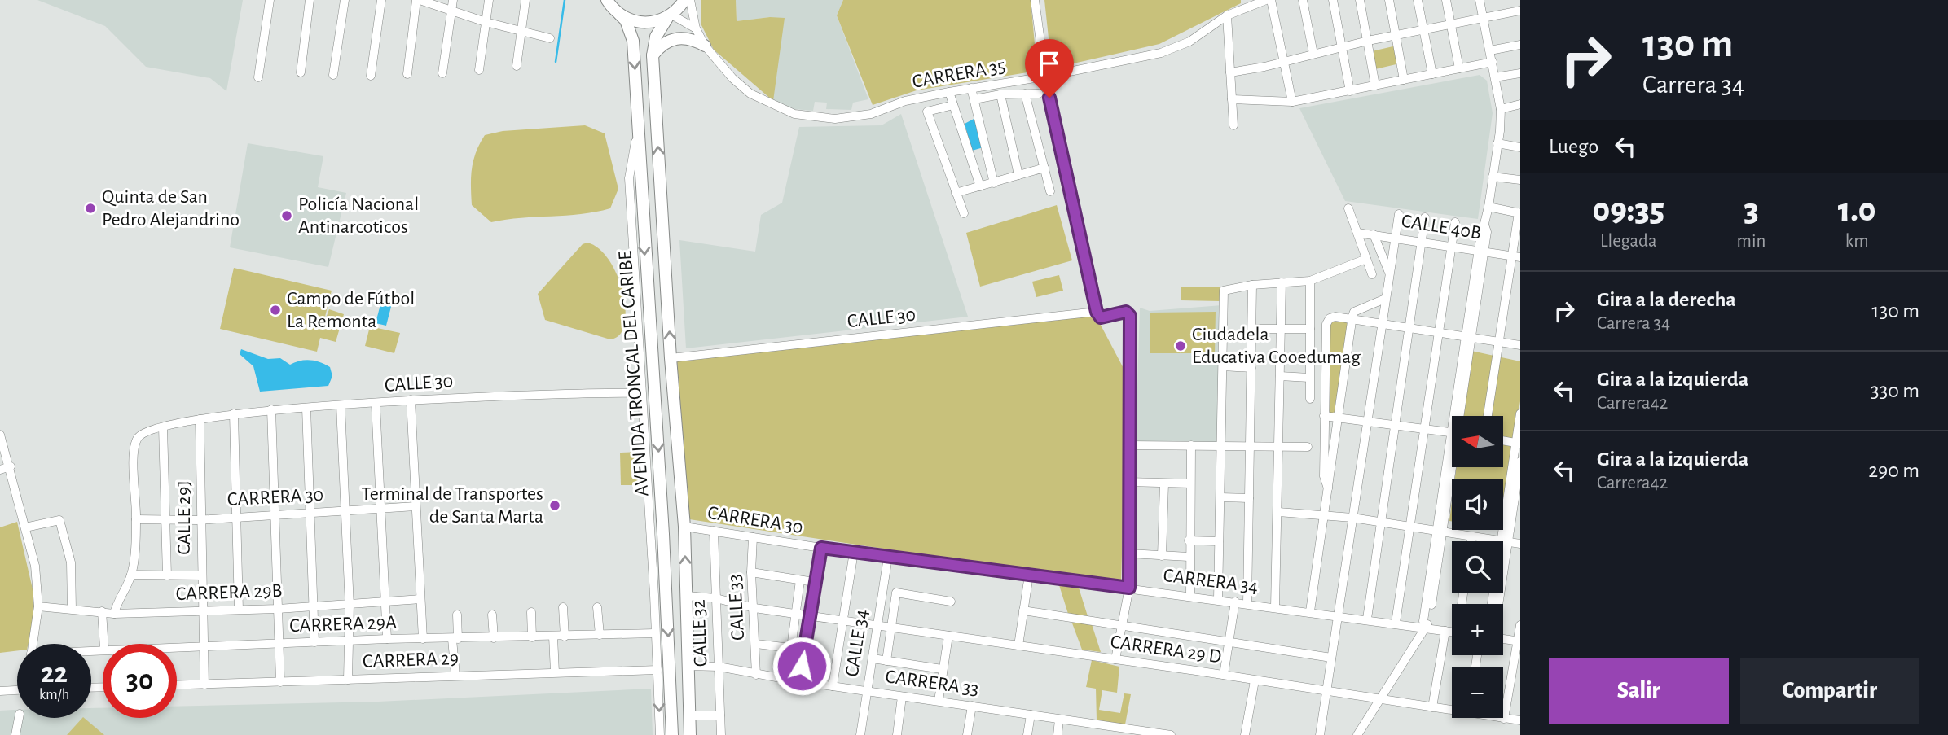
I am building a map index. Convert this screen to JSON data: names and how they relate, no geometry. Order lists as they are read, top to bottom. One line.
{"streets":{"highway":["AVENIDA TRONCAL DEL CARIBE"],"street":["CARRERA 35","CALLE 40B","CALLE 30","CARRERA 30","CALLE 29J","CARRERA 34","CARRERA 29B","CALLE 33","CARRERA 29A","CALLE 32","CALLE 34","CARRERA 29 D","CARRERA 29","CARRERA 33"]},"crossings":[["CALLE 30","AVENIDA TRONCAL DEL CARIBE"],["CALLE 30","CARRERA 30"],["CALLE 30","CALLE 29J"],["CALLE 30","CARRERA 29B"],["AVENIDA TRONCAL DEL CARIBE","CARRERA 30"],["AVENIDA TRONCAL DEL CARIBE","CARRERA 29 D"],["AVENIDA TRONCAL DEL CARIBE","CARRERA 33"],["CARRERA 30","CALLE 29J"],["CARRERA 30","CARRERA 34"],["CARRERA 30","CALLE 33"],["CARRERA 30","CALLE 32"],["CALLE 29J","CARRERA 29B"],["CALLE 29J","CARRERA 29A"],["CALLE 29J","CARRERA 29"],["CARRERA 34","CALLE 34"],["CALLE 33","CARRERA 29 D"],["CALLE 33","CARRERA 33"],["CALLE 32","CARRERA 29 D"],["CALLE 32","CARRERA 33"],["CALLE 34","CARRERA 29 D"],["CALLE 34","CARRERA 33"]],"places":["Quinta de San Pedro Alejandrino","Policía Nacional Antinarcoticos","Campo de Fútbol La Remonta","Ciudadela Educativa Cooedumag","Terminal de Transportes de Santa Marta"],"north":"left","page":{"turn":["130 m","Carrera 34"],"then":"Luego","eta":["09:35","Llegada","3","min","1.0","km"],"list":[{"name":"Gira a la derecha","note":"Carrera 34","value":"130 m"},{"name":"Gira a la izquierda","note":"Carrera42","value":"330 m"},{"name":"Gira a la izquierda","note":"Carrera42","value":"290 m"}],"map_buttons":["+","−"],"speed":"22 km/h","limit":"30","buttons":["Salir","Compartir"]}}
